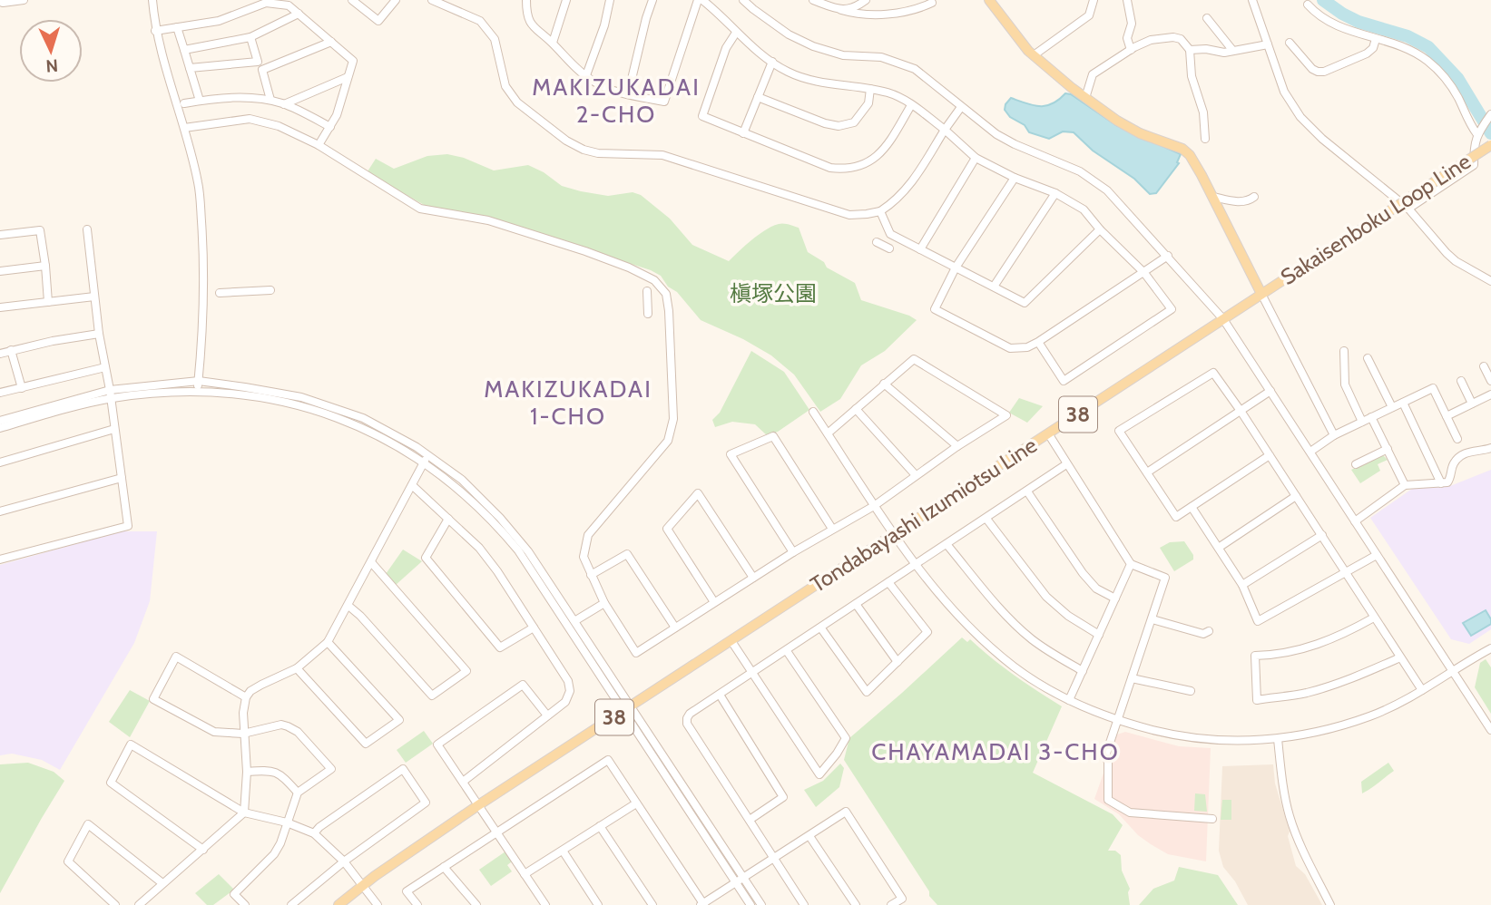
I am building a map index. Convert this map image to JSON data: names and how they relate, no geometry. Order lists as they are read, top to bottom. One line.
{"streets":{"main road":["Sakaisenboku Loop Line","38","Tondabayashi Izumiotsu Line"]},"crossings":[["Sakaisenboku Loop Line","Tondabayashi Izumiotsu Line"]],"districts":["MAKIZUKADAI 2-CHO","MAKIZUKADAI 1-CHO","CHAYAMADAI 3-CHO"],"parks":["槇塚公園"],"north":"bottom"}
